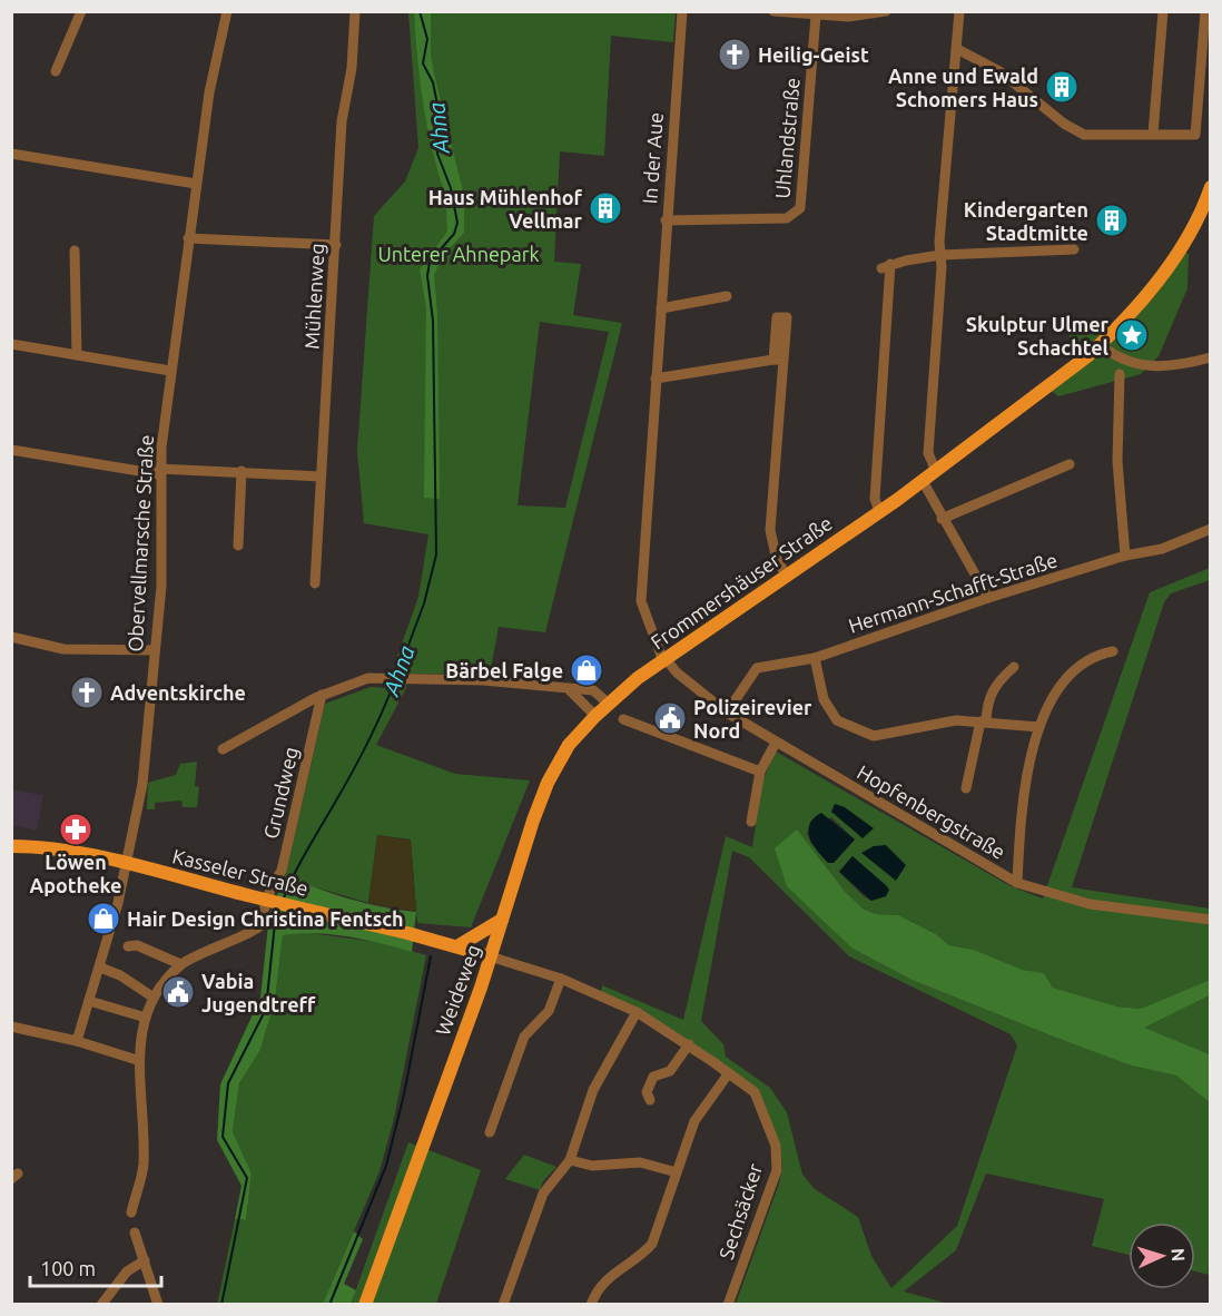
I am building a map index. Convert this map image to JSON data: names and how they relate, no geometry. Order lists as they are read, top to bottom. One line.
{"streets":{"main road":["Frommershäuser Straße","Kasseler Straße","Weideweg"],"street":["Uhlandstraße","In der Aue","Mühlenweg","Obervellmarsche Straße","Hermann-Schafft-Straße","Grundweg","Hopfenbergstraße","Sechsäcker"]},"crossings":[["Uhlandstraße","In der Aue"],["In der Aue","Frommershäuser Straße"],["In der Aue","Hopfenbergstraße"],["Obervellmarsche Straße","Kasseler Straße"],["Frommershäuser Straße","Hopfenbergstraße"],["Frommershäuser Straße","Weideweg"],["Hermann-Schafft-Straße","Hopfenbergstraße"],["Kasseler Straße","Weideweg"],["Kasseler Straße","Sechsäcker"],["Weideweg","Sechsäcker"]],"water":["Ahna"],"parks":["Unterer Ahnepark"],"places":{"church":["Heilig-Geist","Adventskirche"],"building":["Anne und Ewald Schomers Haus","Haus Mühlenhof Vellmar","Kindergarten Stadtmitte"],"place":["Skulptur Ulmer Schachtel"],"shop":["Bärbel Falge","Hair Design Christina Fentsch"],"public building":["Polizeirevier Nord","Vabia Jugendtreff"],"pharmacy":["Löwen Apotheke"]},"scale_bar":"100 m","north":"right"}
